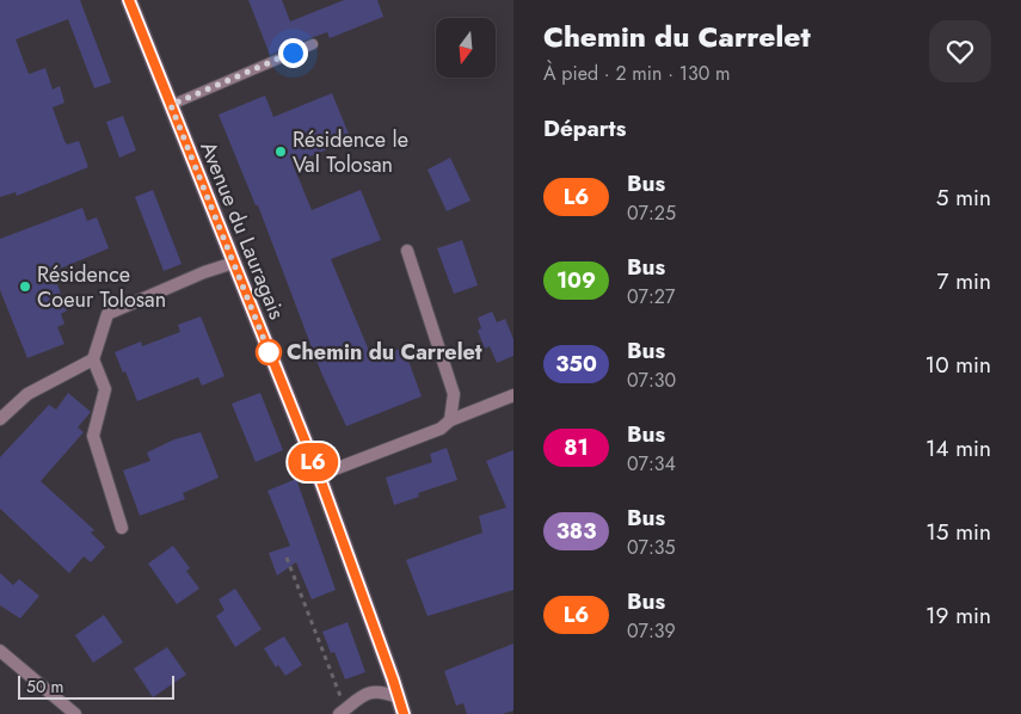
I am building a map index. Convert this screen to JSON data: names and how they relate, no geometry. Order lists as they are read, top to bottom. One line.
{"streets":{"main road":["Avenue du Lauragais"]},"places":["Résidence le Val Tolosan","Résidence Coeur Tolosan","Chemin du Carrelet"],"lines":["bus line L6"],"scale_bar":"50 m","north":"bottom","page":{"on_map":"L6","heading":[["Chemin du Carrelet","À pied · 2 min · 130 m"],"Départs"],"list":[{"mark":"L6","name":"Bus","note":"07:25","value":"5 min"},{"mark":"109","name":"Bus","note":"07:27","value":"7 min"},{"mark":"350","name":"Bus","note":"07:30","value":"10 min"},{"mark":"81","name":"Bus","note":"07:34","value":"14 min"},{"mark":"383","name":"Bus","note":"07:35","value":"15 min"},{"mark":"L6","name":"Bus","note":"07:39","value":"19 min"}],"scale":"50 m"}}
